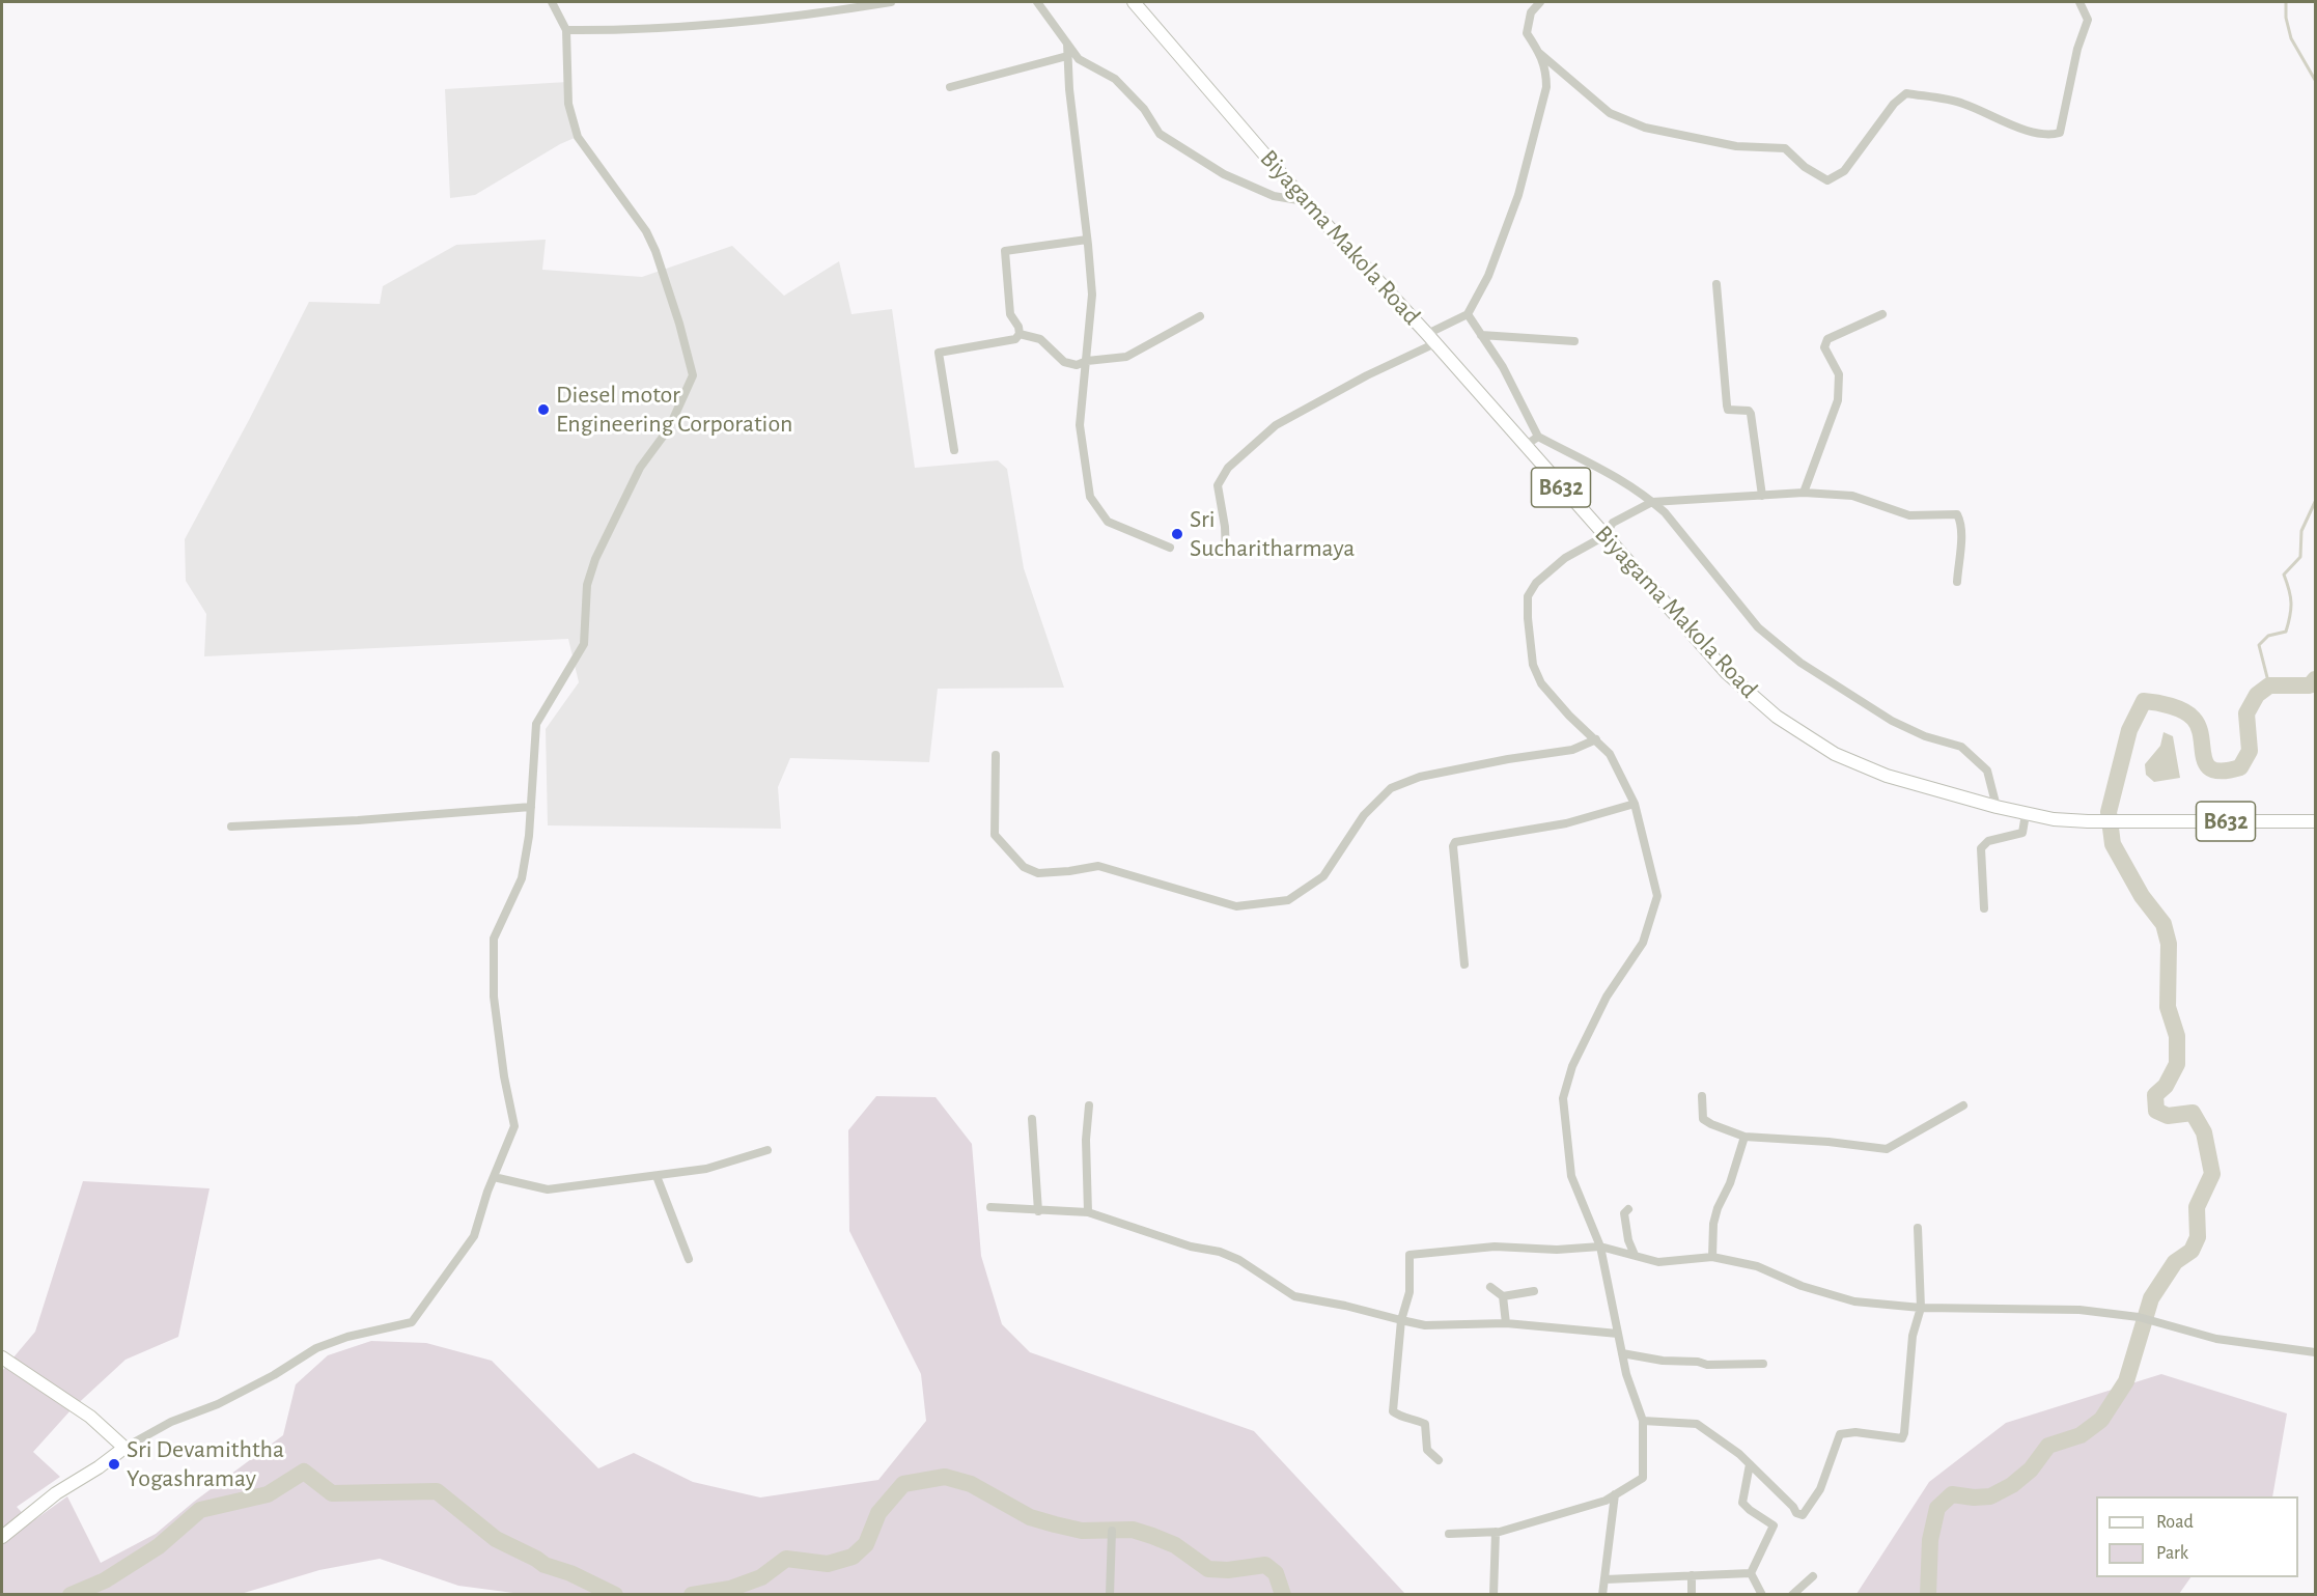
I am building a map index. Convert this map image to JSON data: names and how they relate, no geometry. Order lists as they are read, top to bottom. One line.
{"streets":{"main road":["Biyagama Makola Road","B632"]},"places":["Diesel motor Engineering Corporation","Sri Sucharitharmaya","Sri Devamiththa Yogashramay"],"legend":["Road","Park"]}
